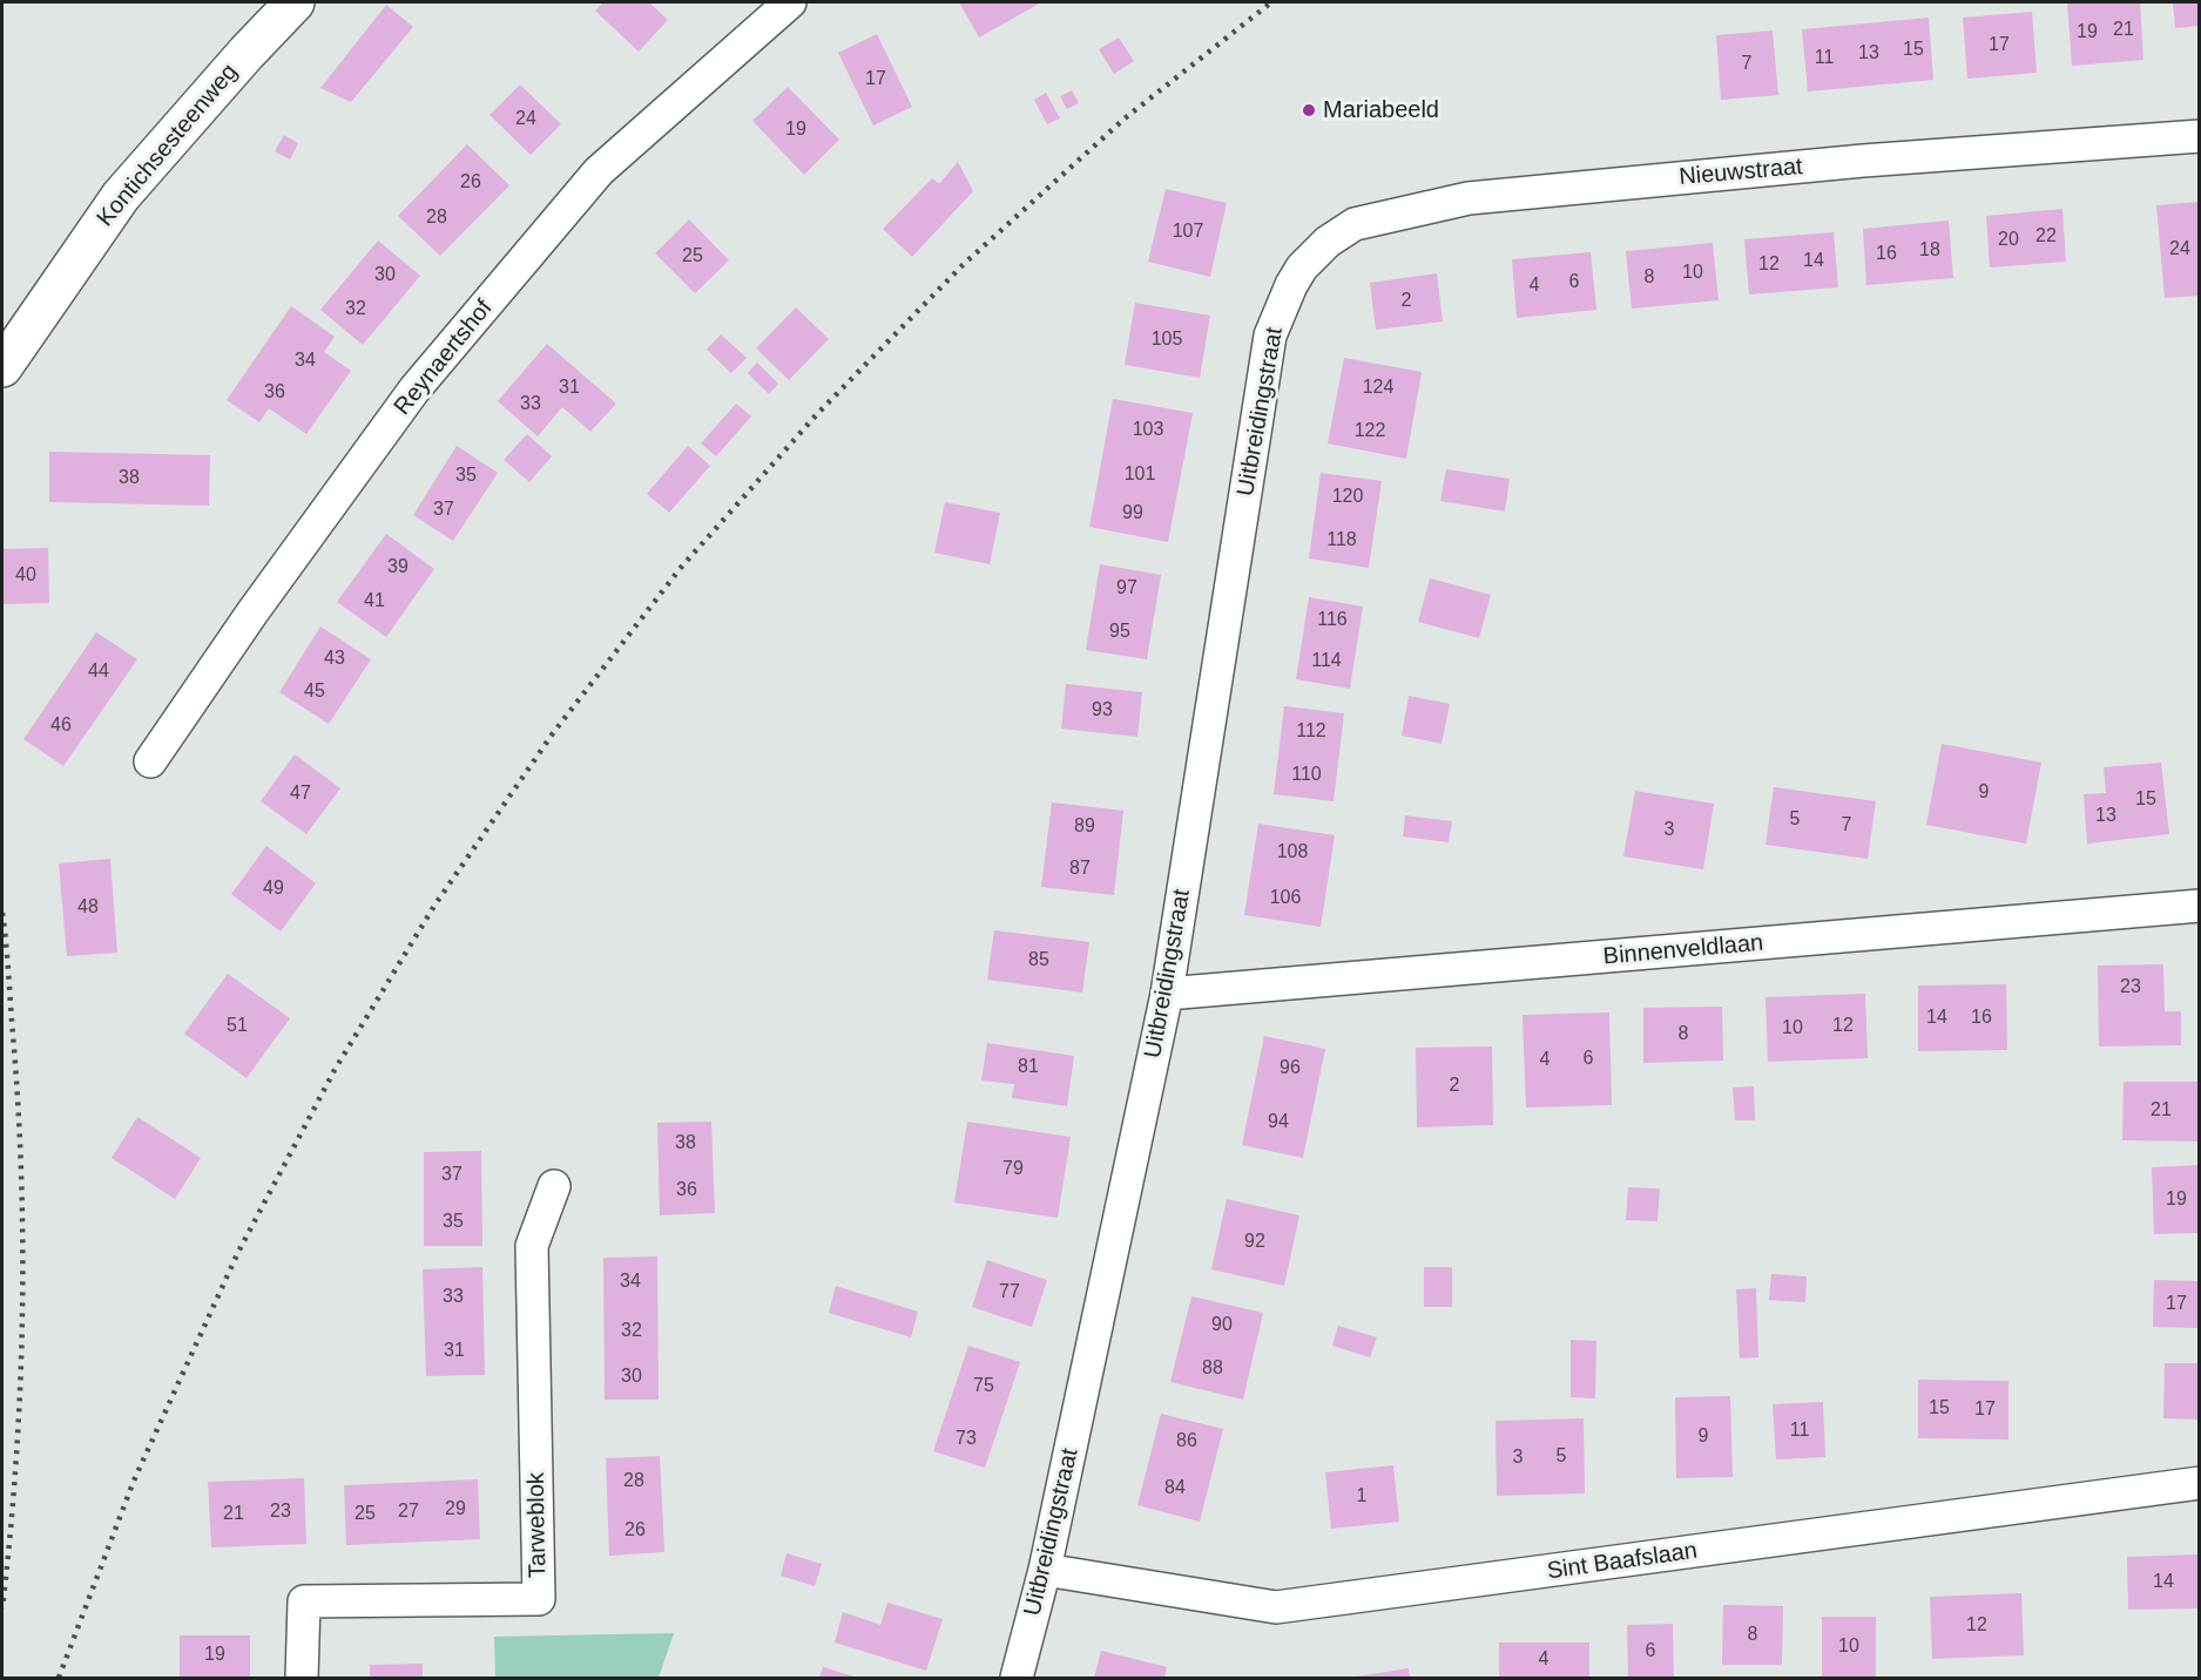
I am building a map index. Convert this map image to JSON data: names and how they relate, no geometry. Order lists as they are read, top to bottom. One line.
{"streets":{"street":["Kontichsesteenweg","Nieuwstraat","Reynaertshof","Uitbreidingstraat","Binnenveldlaan","Tarweblok","Sint Baafslaan"]},"crossings":[["Nieuwstraat","Uitbreidingstraat"],["Uitbreidingstraat","Binnenveldlaan"],["Uitbreidingstraat","Sint Baafslaan"]],"places":["Mariabeeld"],"house_numbers":["21","19","17","15","13","11","7","17","24","19","26","28","107","22","20","24","18","16","25","14","12","10","30","8","6","4","2","32","105","34","31","124","36","33","103","122","101","35","38","120","37","99","118","39","40","97","41","116","95","43","114","44","45","93","46","112","110","9","47","15","13","5","7","89","3","108","87","49","106","48","85","23","14","16","51","12","10","8","6","4","81","96","2","21","94","38","79","37","36","19","35","92","34","77","33","17","90","32","31","88","30","75","15","17","11","9","73","86","5","3","28","84","1","29","23","27","21","25","26","14","12","8","10","6","19","4"]}
